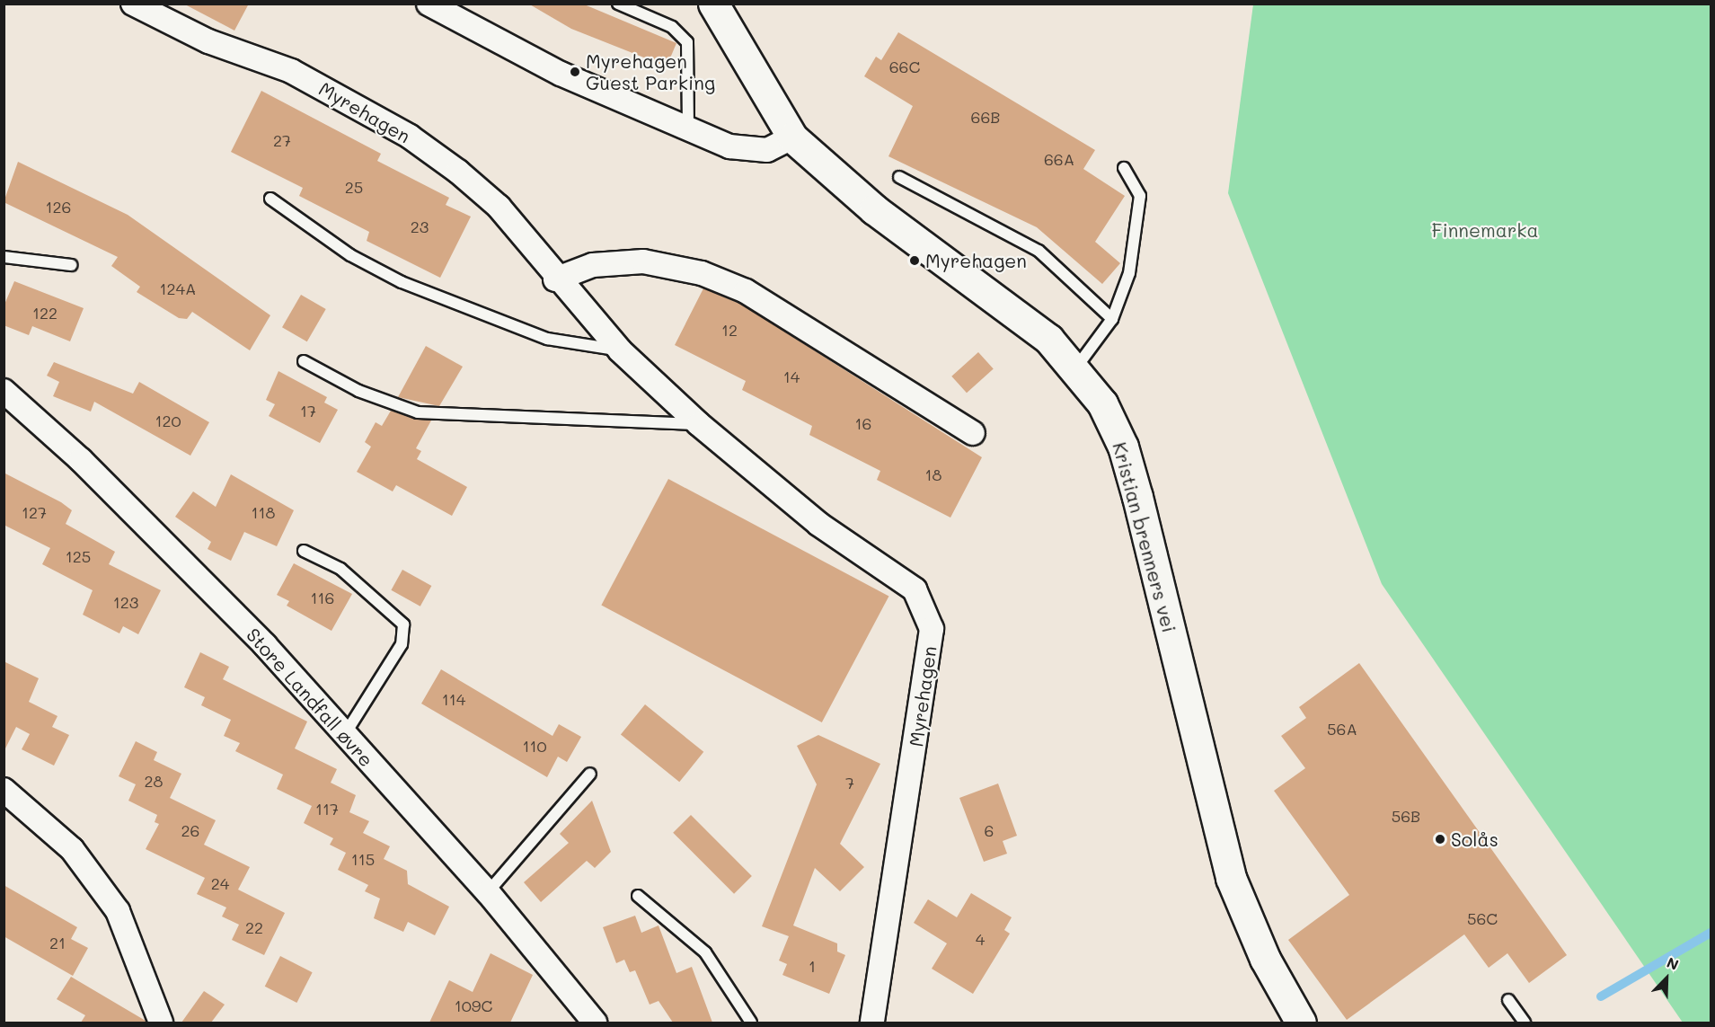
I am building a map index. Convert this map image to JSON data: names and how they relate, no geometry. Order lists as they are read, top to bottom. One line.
{"streets":{"main road":["Kristian brenners vei"],"street":["Myrehagen","Store Landfall øvre"]},"parks":["Finnemarka"],"places":["Myrehagen Guest Parking","Myrehagen","Solås"],"house_numbers":["66C","66B","27","66A","25","126","23","124A","122","12","14","17","120","16","18","127","118","125","116","123","114","56A","110","28","7","117","56B","26","6","115","24","56C","22","4","21","1","109C"],"north":"top right"}
